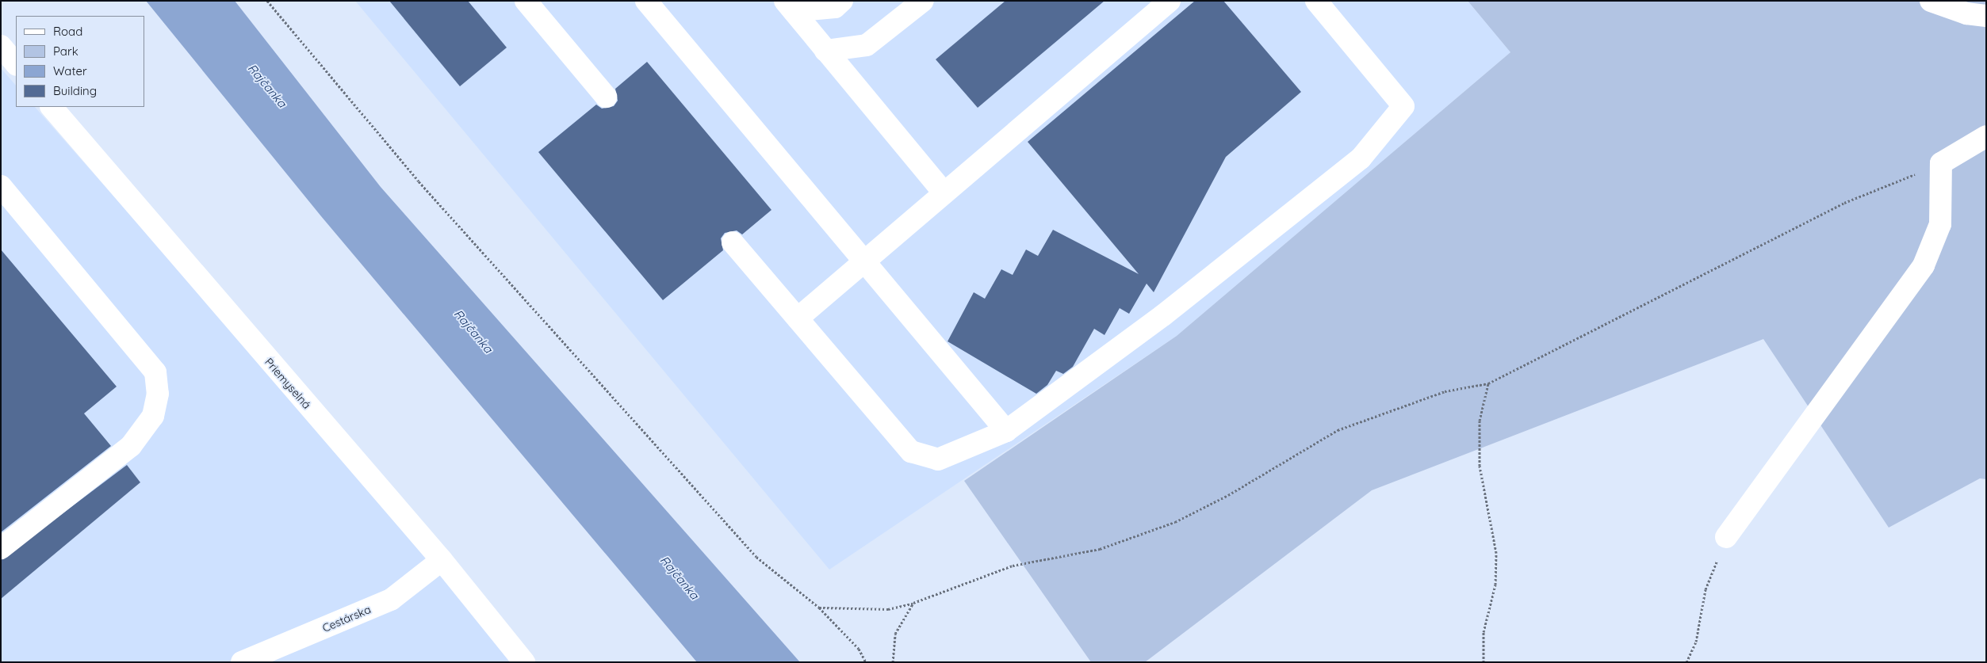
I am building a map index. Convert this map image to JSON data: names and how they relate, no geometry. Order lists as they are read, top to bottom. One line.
{"streets":{"street":["Priemyselná","Cestárska"]},"crossings":[["Priemyselná","Cestárska"]],"water":["Rajčanka"],"legend":["Road","Park","Water","Building"]}
